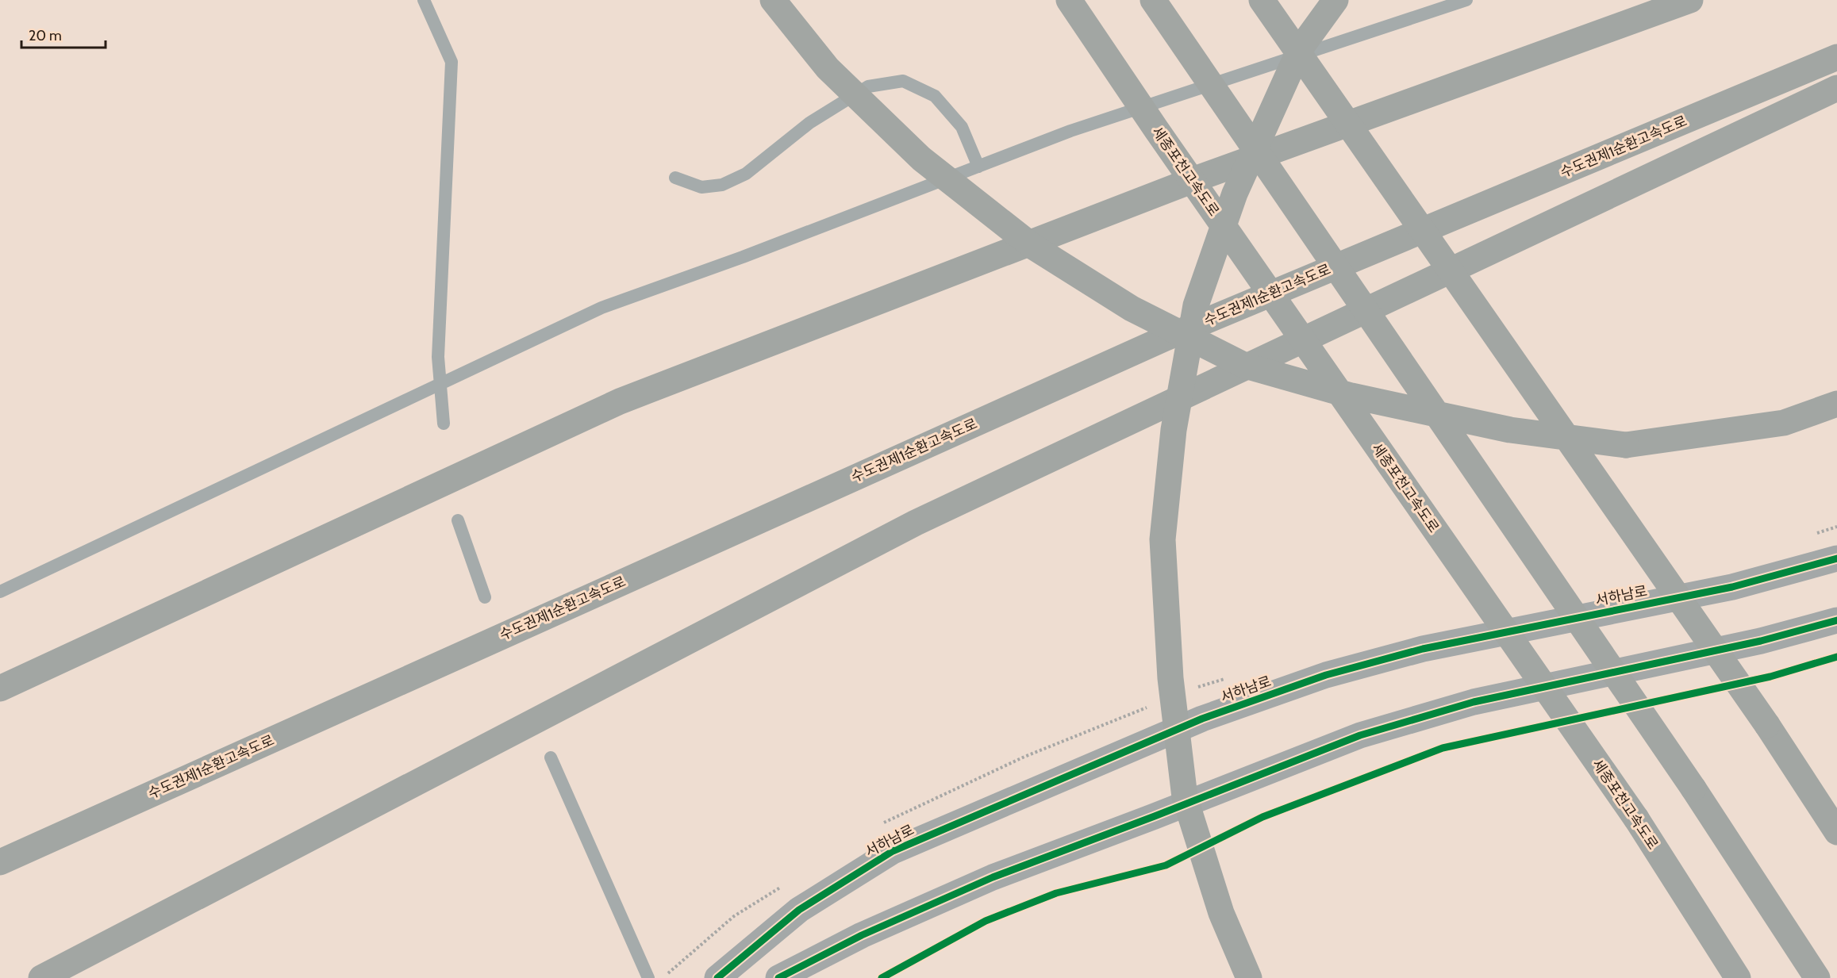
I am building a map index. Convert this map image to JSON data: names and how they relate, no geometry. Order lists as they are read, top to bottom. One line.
{"streets":{"highway":["수도권제1순환고속도로","세종포천고속도로"],"main road":["서하남로"]},"scale_bar":"20 m"}
